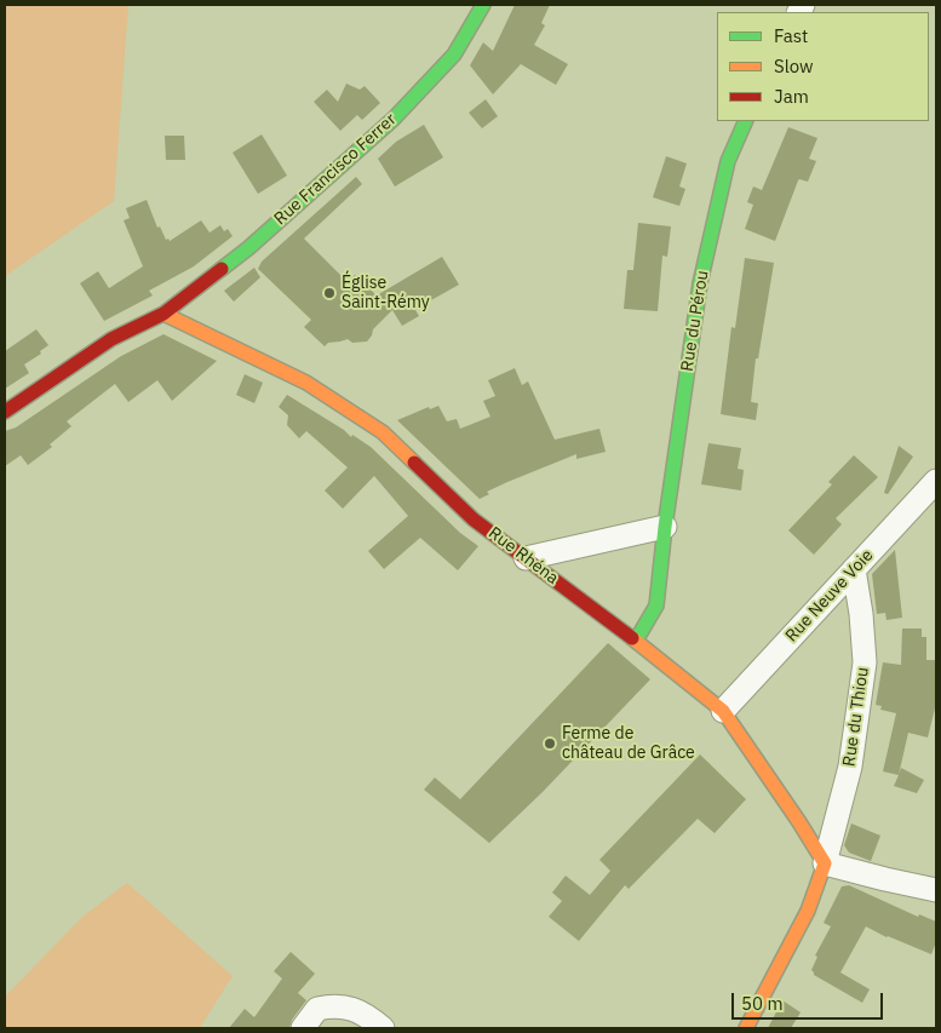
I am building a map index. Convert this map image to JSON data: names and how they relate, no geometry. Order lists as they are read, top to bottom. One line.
{"streets":{"street":["Rue Francisco Ferrer","Rue du Pérou","Rue Rhéna","Rue Neuve Voie","Rue du Thiou"]},"crossings":[["Rue Francisco Ferrer","Rue Rhéna"],["Rue du Pérou","Rue Rhéna"],["Rue Rhéna","Rue Neuve Voie"],["Rue Rhéna","Rue du Thiou"],["Rue Neuve Voie","Rue du Thiou"]],"places":["Église Saint-Rémy","Ferme de château de Grâce"],"legend":["Fast","Slow","Jam"],"scale_bar":"50 m"}
